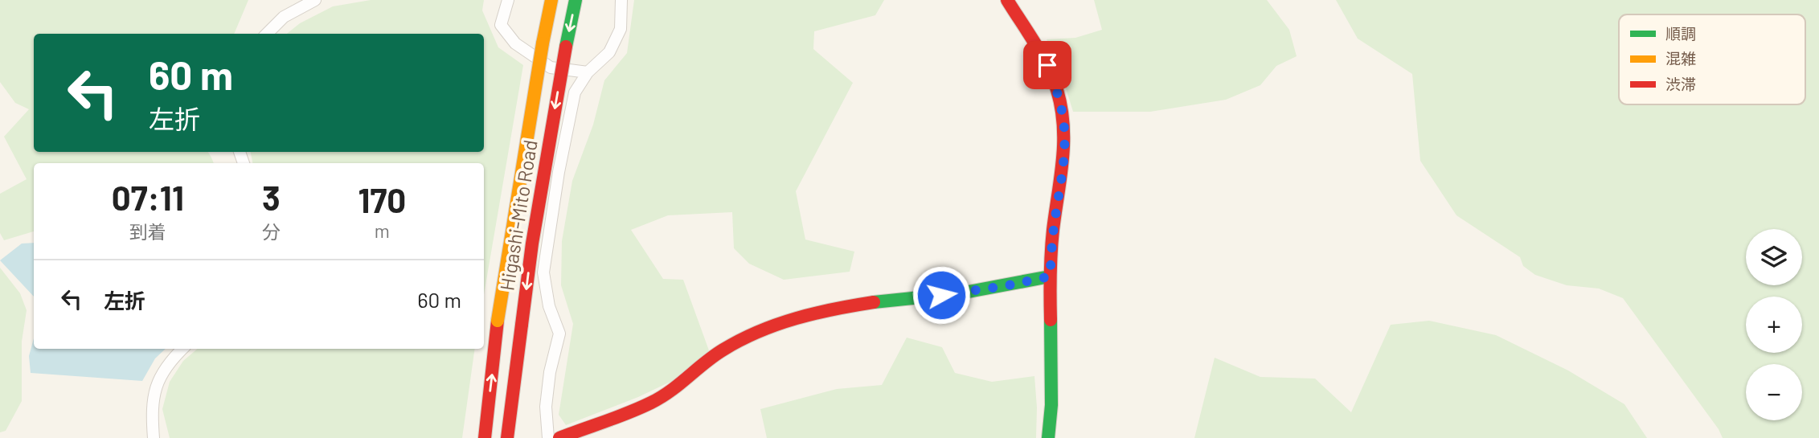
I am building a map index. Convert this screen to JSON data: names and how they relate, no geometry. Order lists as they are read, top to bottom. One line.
{"streets":{"main road":["Higashi-Mito Road"]},"legend":["順調","混雑","渋滞"],"page":{"turn":["60 m","左折"],"eta":["07:11","到着","3","分","170","m"],"map_buttons":["+","−"],"list":[{"name":"左折","value":"60 m"}]}}
